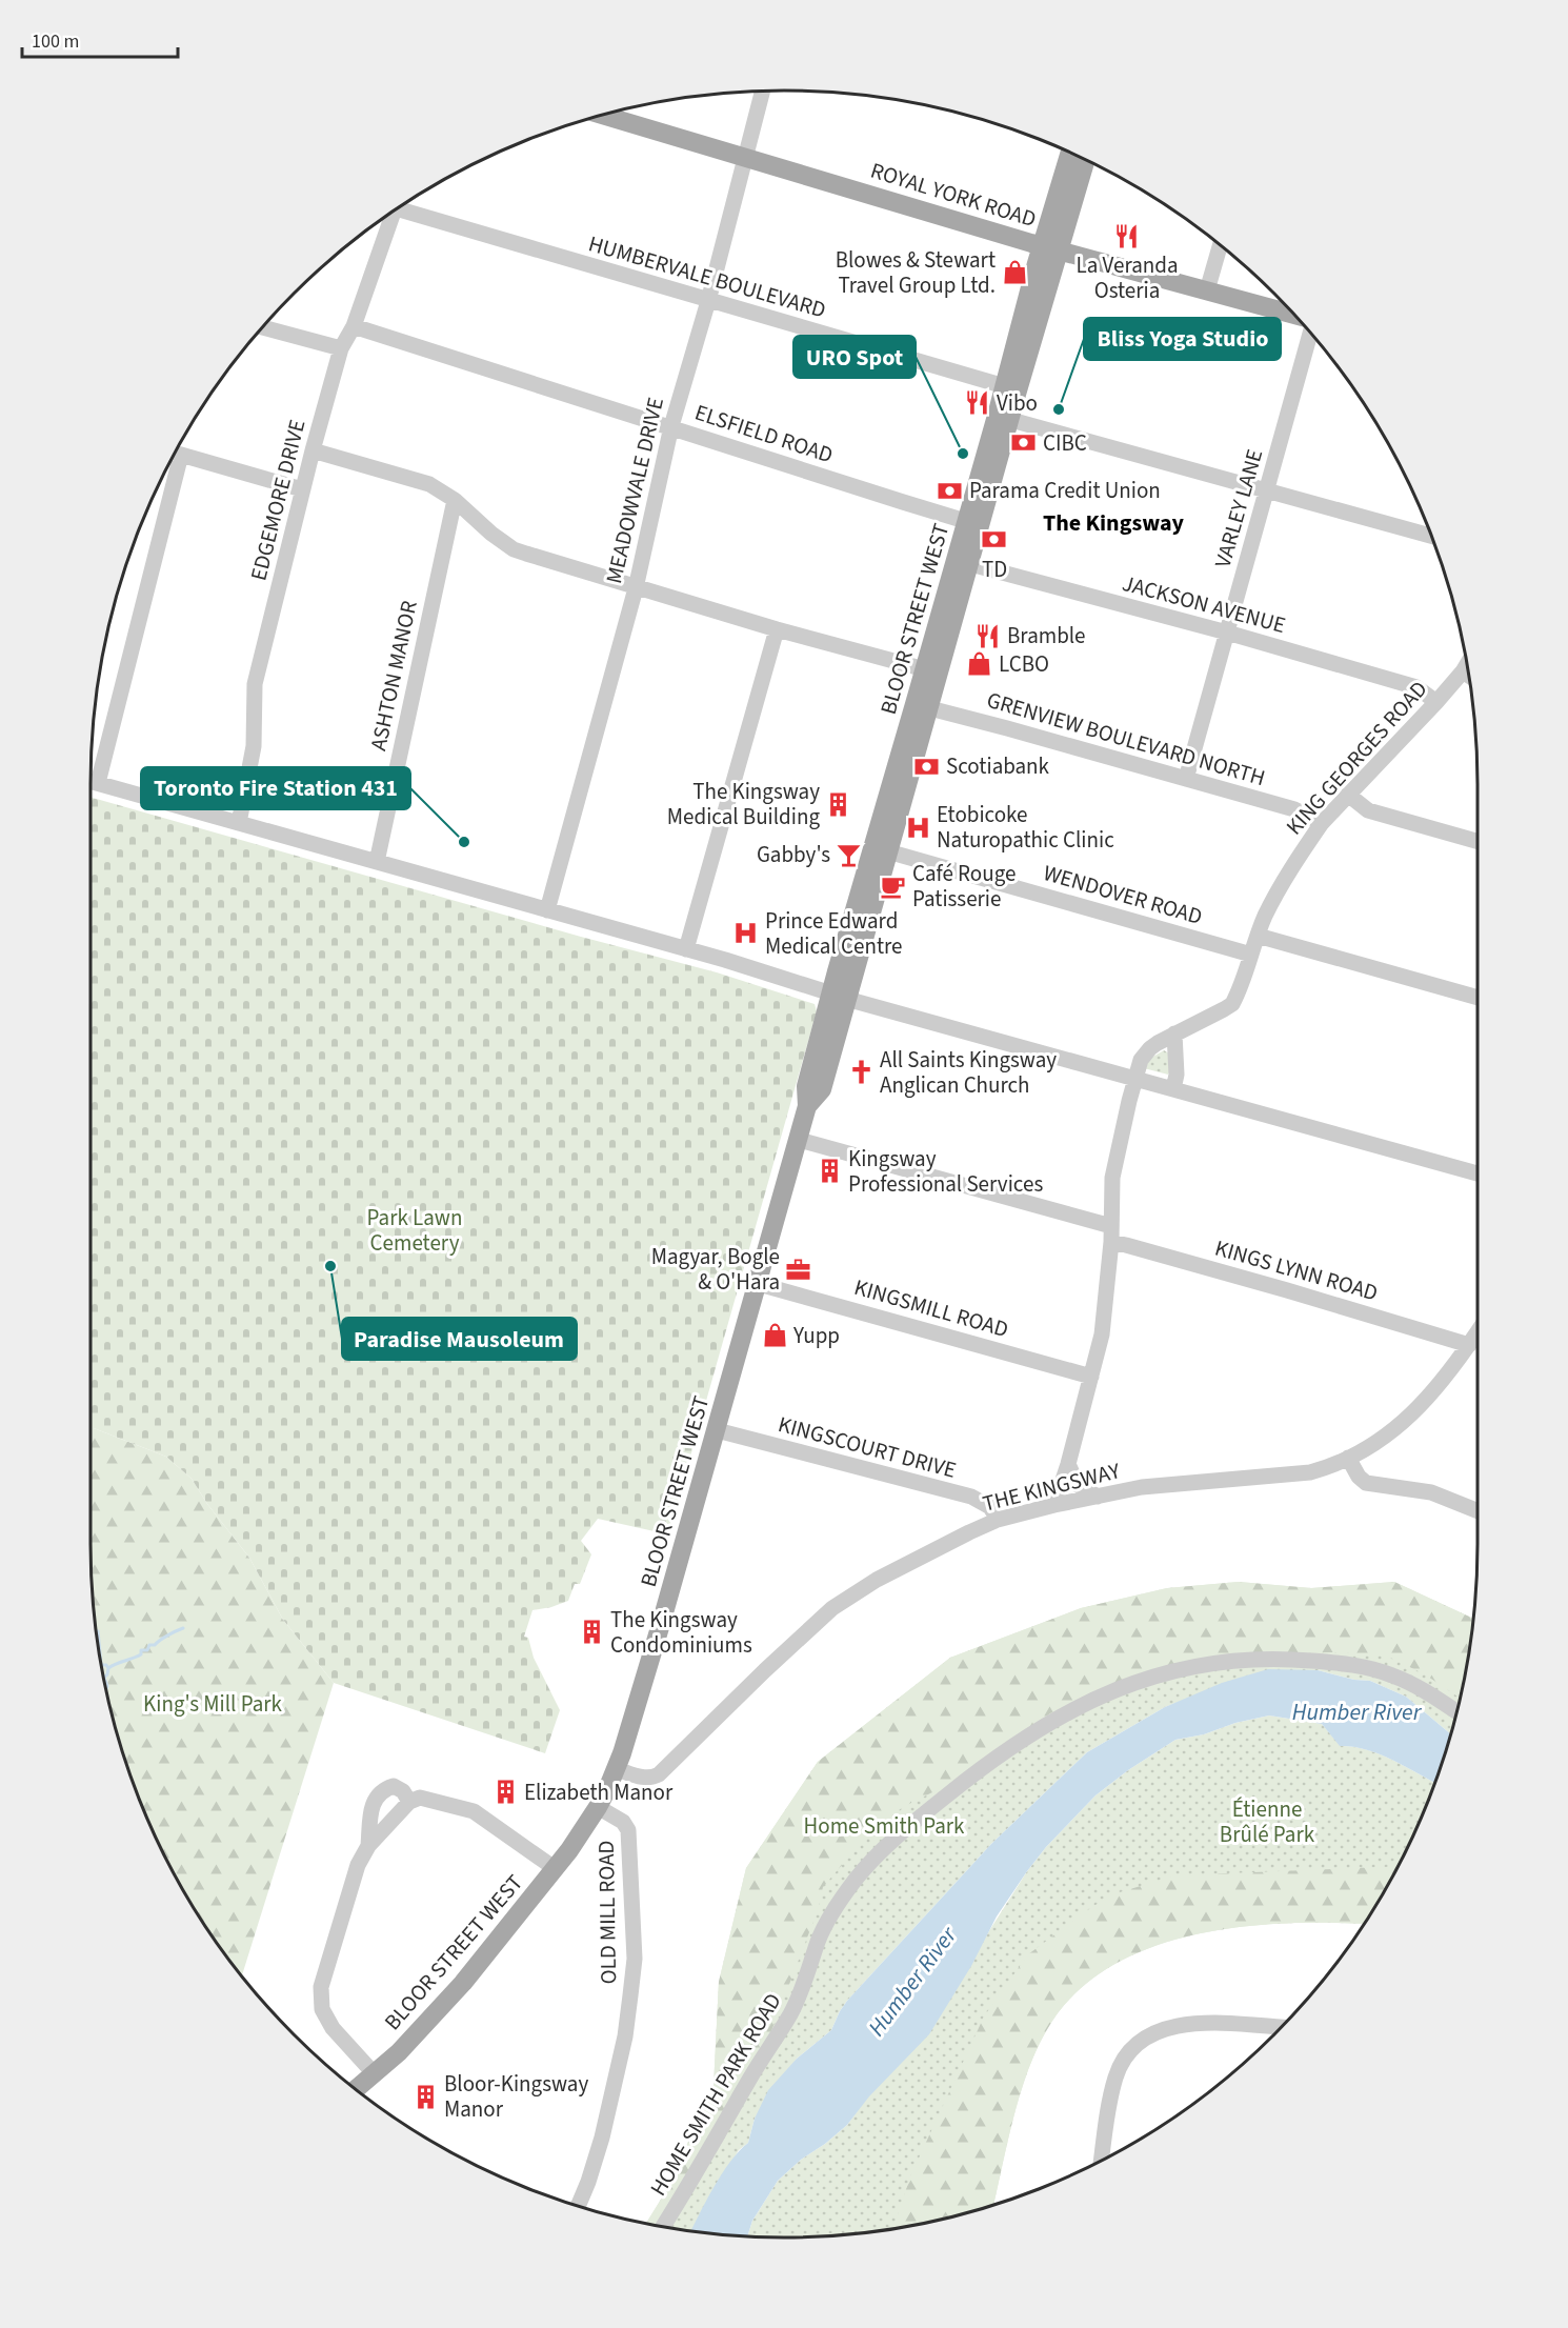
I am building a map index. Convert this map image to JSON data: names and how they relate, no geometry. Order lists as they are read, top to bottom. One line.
{"streets":{"main road":["ROYAL YORK ROAD","BLOOR STREET WEST"],"street":["HUMBERVALE BOULEVARD","ELSFIELD ROAD","MEADOWVALE DRIVE","EDGEMORE DRIVE","VARLEY LANE","JACKSON AVENUE","ASHTON MANOR","GRENVIEW BOULEVARD NORTH","KING GEORGES ROAD","WENDOVER ROAD","KINGS LYNN ROAD","KINGSMILL ROAD","KINGSCOURT DRIVE","THE KINGSWAY","OLD MILL ROAD","HOME SMITH PARK ROAD"]},"crossings":[["ROYAL YORK ROAD","MEADOWVALE DRIVE"],["ROYAL YORK ROAD","BLOOR STREET WEST"],["HUMBERVALE BOULEVARD","MEADOWVALE DRIVE"],["HUMBERVALE BOULEVARD","BLOOR STREET WEST"],["ELSFIELD ROAD","MEADOWVALE DRIVE"],["ELSFIELD ROAD","EDGEMORE DRIVE"],["ELSFIELD ROAD","BLOOR STREET WEST"],["VARLEY LANE","JACKSON AVENUE"],["VARLEY LANE","GRENVIEW BOULEVARD NORTH"],["JACKSON AVENUE","BLOOR STREET WEST"],["JACKSON AVENUE","KING GEORGES ROAD"],["BLOOR STREET WEST","GRENVIEW BOULEVARD NORTH"],["BLOOR STREET WEST","WENDOVER ROAD"],["BLOOR STREET WEST","KINGS LYNN ROAD"],["BLOOR STREET WEST","KINGSMILL ROAD"],["BLOOR STREET WEST","KINGSCOURT DRIVE"],["BLOOR STREET WEST","THE KINGSWAY"],["BLOOR STREET WEST","OLD MILL ROAD"],["GRENVIEW BOULEVARD NORTH","KING GEORGES ROAD"],["KING GEORGES ROAD","WENDOVER ROAD"],["KING GEORGES ROAD","KINGS LYNN ROAD"],["KING GEORGES ROAD","KINGSMILL ROAD"],["KING GEORGES ROAD","THE KINGSWAY"],["KINGS LYNN ROAD","THE KINGSWAY"],["KINGSCOURT DRIVE","THE KINGSWAY"]],"districts":["The Kingsway"],"water":["Humber River"],"parks":["Park Lawn Cemetery","King's Mill Park","Étienne Brûlé Park","Home Smith Park"],"places":{"restaurant":["La Veranda Osteria","Vibo","Bramble"],"shop":["Blowes & Stewart Travel Group Ltd.","LCBO","Yupp"],"other":["Bliss Yoga Studio","URO Spot","Toronto Fire Station 431","Paradise Mausoleum"],"bank":["CIBC","Parama Credit Union","TD","Scotiabank"],"building":["The Kingsway Medical Building","Kingsway Professional Services","The Kingsway Condominiums","Elizabeth Manor","Bloor-Kingsway Manor"],"hospital":["Etobicoke Naturopathic Clinic","Prince Edward Medical Centre"],"bar":["Gabby's"],"cafe":["Café Rouge Patisserie"],"church":["All Saints Kingsway Anglican Church"],"office":["Magyar, Bogle & O'Hara"]},"scale_bar":"100 m"}
